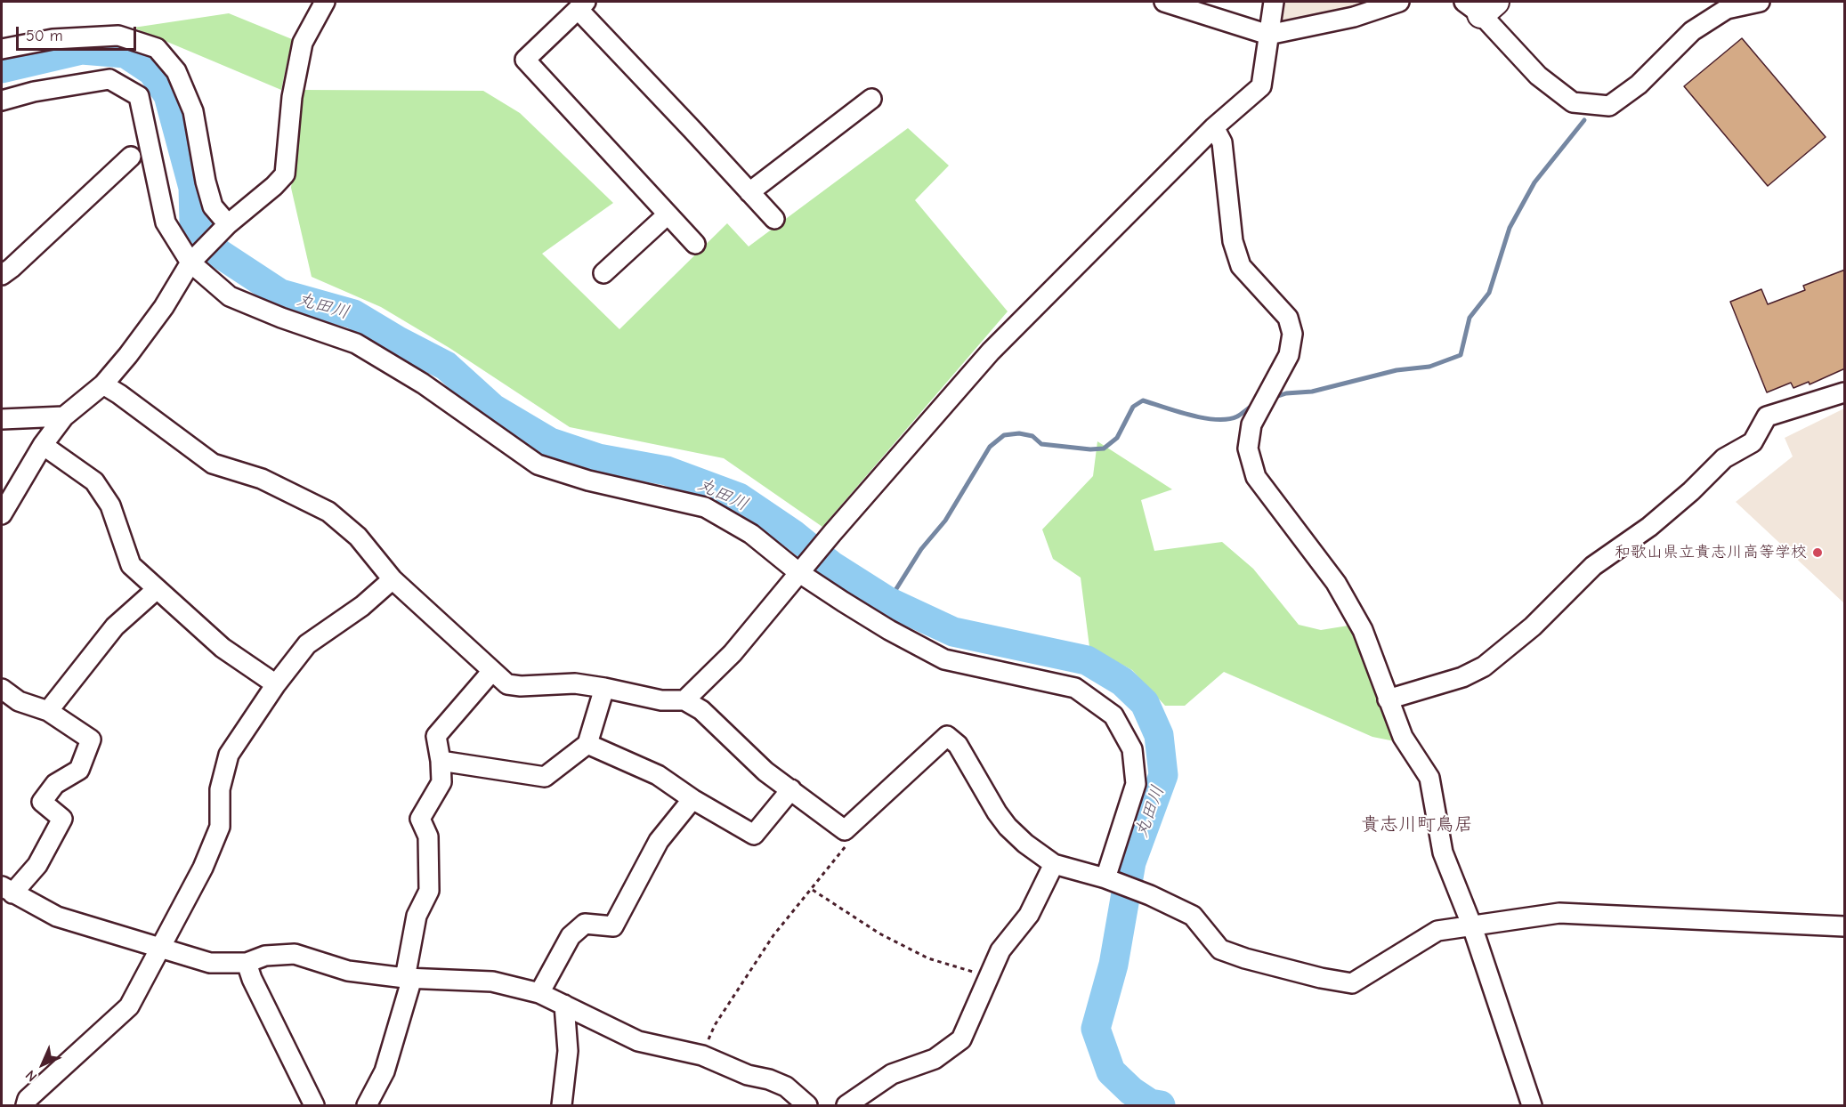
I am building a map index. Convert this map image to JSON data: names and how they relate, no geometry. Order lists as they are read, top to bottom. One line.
{"districts":["貴志川町鳥居"],"water":["丸田川"],"places":["和歌山県立貴志川高等学校"],"scale_bar":"50 m","north":"bottom left"}
